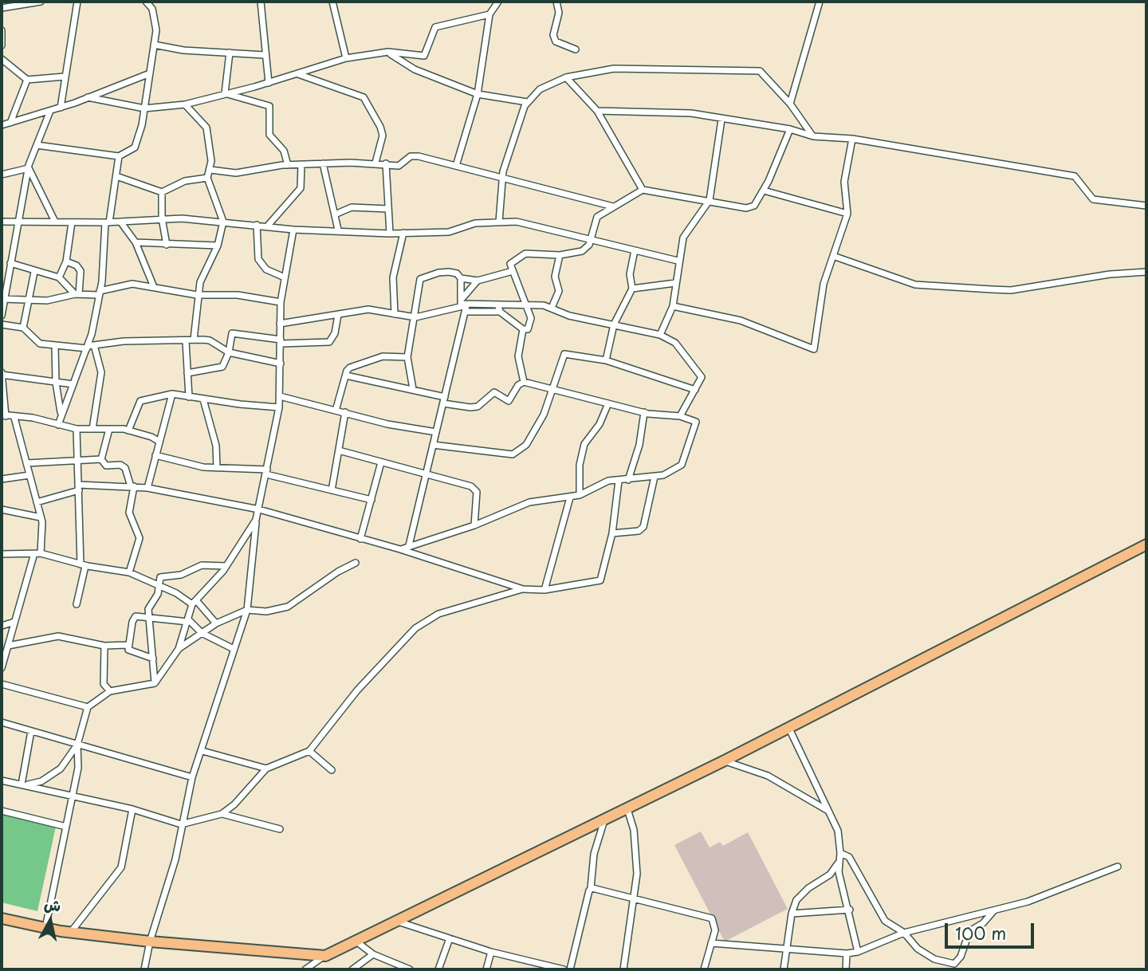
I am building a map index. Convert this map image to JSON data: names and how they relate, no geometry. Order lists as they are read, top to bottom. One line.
{"scale_bar":"100 m","north":"top"}
